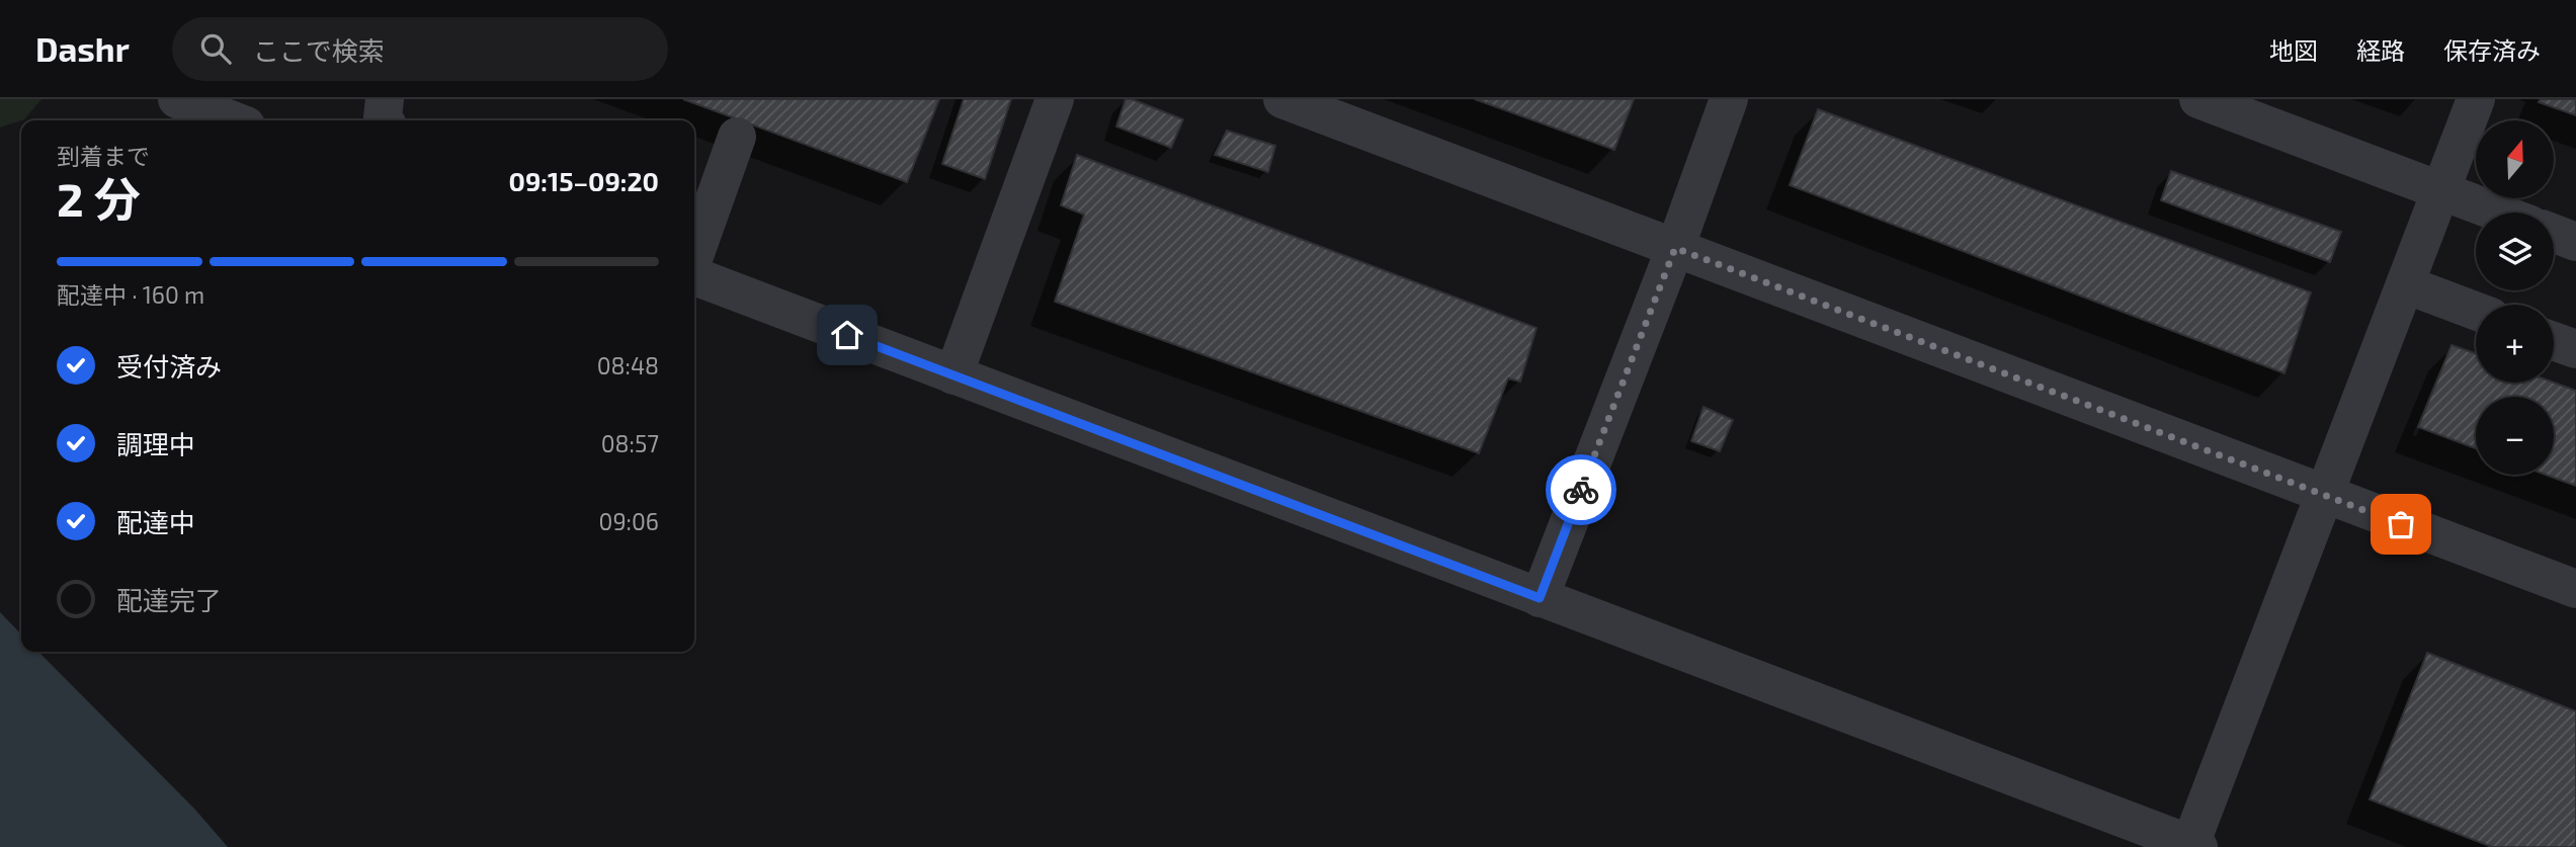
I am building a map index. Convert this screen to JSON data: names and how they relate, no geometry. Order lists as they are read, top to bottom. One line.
{"north":"top","page":{"header":"Dashr","search":"ここで検索","nav":["地図","経路","保存済み"],"map_buttons":["+","−"],"heading":["2 分","到着まで","09:15–09:20"],"bar":"配達中 · 160 m","list":[["受付済み","08:48"],["調理中","08:57"],["配達中","09:06"],"配達完了"]}}
